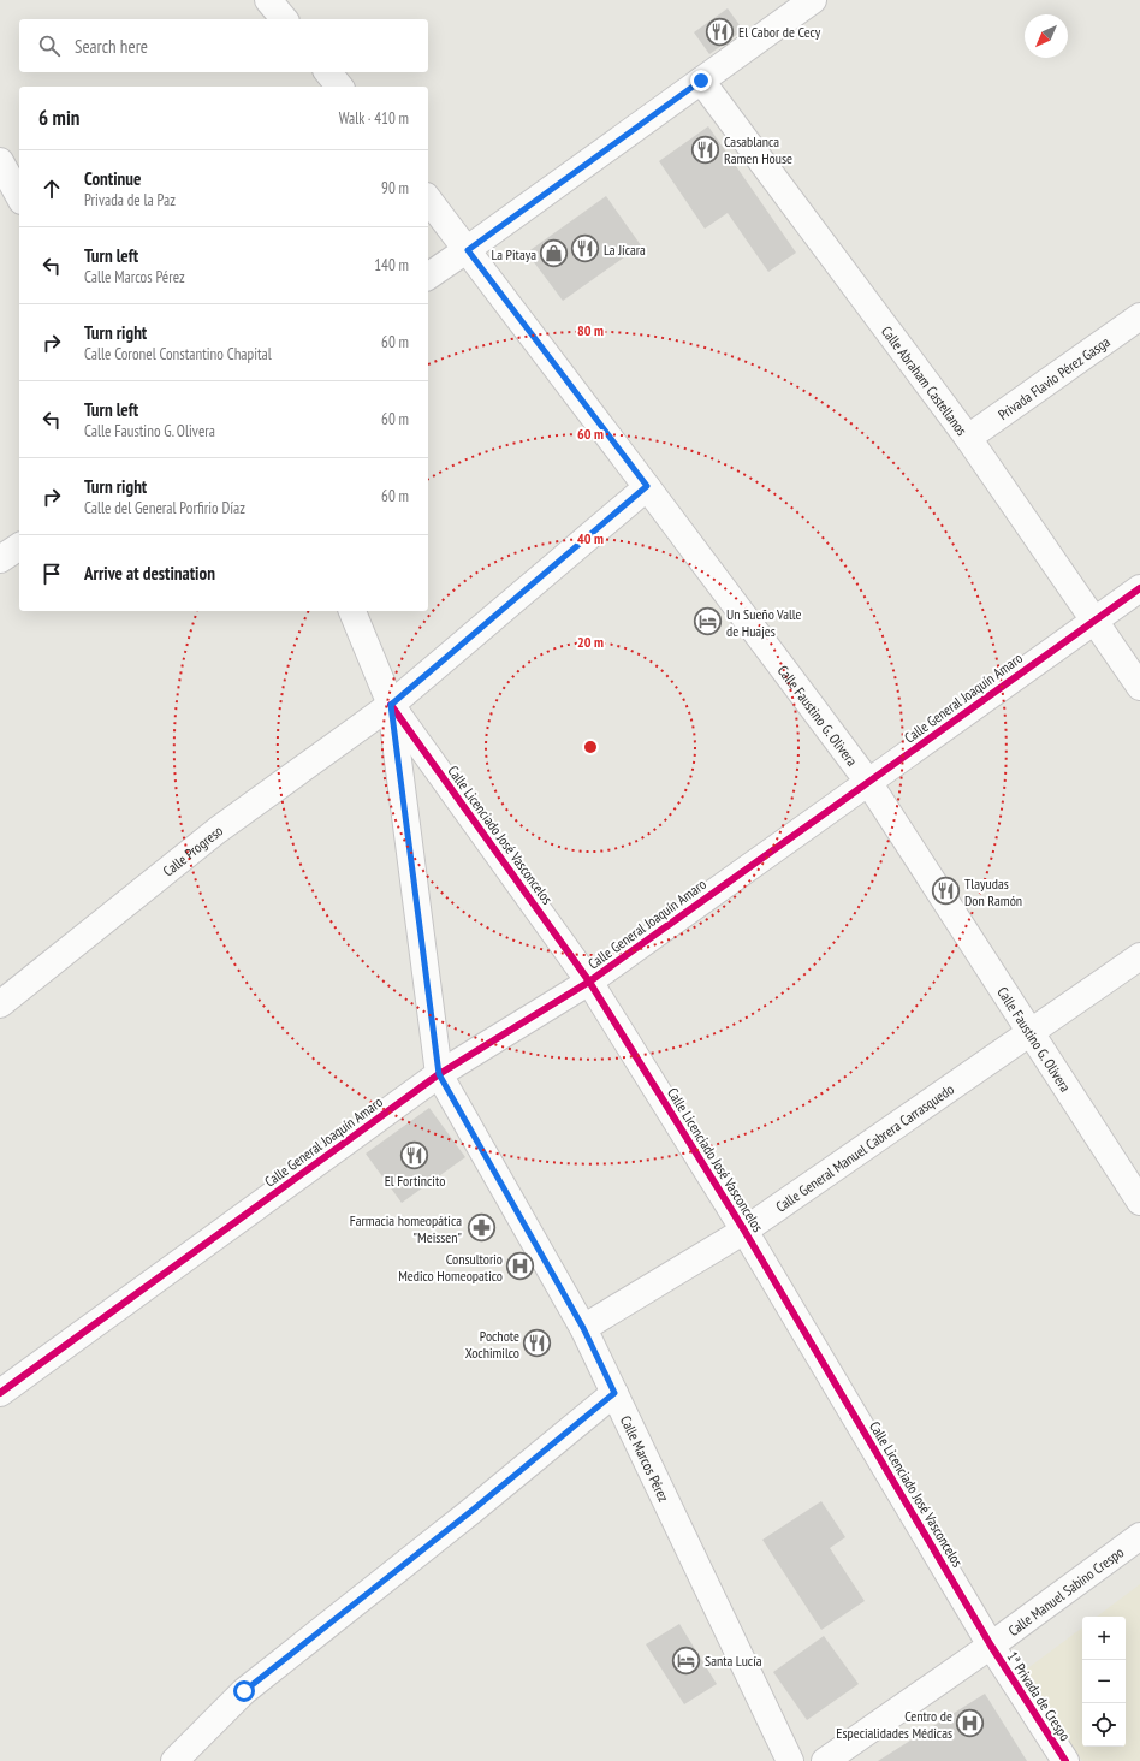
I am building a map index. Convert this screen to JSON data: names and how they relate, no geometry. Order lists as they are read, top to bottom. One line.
{"streets":{"street":["Privada Flavio Pérez Gasga","Calle Abraham Castellanos","Calle General Joaquín Amaro","Calle Faustino G. Olivera","Calle Licenciado José Vasconcelos","Calle Progreso","Calle General Manuel Cabrera Carrasquedo","Calle Marcos Pérez","Calle Manuel Sabino Crespo","1ª Privada de Crespo"]},"crossings":[["Privada Flavio Pérez Gasga","Calle Abraham Castellanos"],["Calle Abraham Castellanos","Calle General Joaquín Amaro"],["Calle General Joaquín Amaro","Calle Faustino G. Olivera"],["Calle General Joaquín Amaro","Calle Licenciado José Vasconcelos"],["Calle General Joaquín Amaro","Calle Marcos Pérez"],["Calle Faustino G. Olivera","Calle Progreso"],["Calle Faustino G. Olivera","Calle General Manuel Cabrera Carrasquedo"],["Calle Licenciado José Vasconcelos","Calle Progreso"],["Calle Licenciado José Vasconcelos","Calle General Manuel Cabrera Carrasquedo"],["Calle Licenciado José Vasconcelos","Calle Marcos Pérez"],["Calle Licenciado José Vasconcelos","Calle Manuel Sabino Crespo"],["Calle Licenciado José Vasconcelos","1ª Privada de Crespo"],["Calle Progreso","Calle Marcos Pérez"],["Calle General Manuel Cabrera Carrasquedo","Calle Marcos Pérez"],["Calle Manuel Sabino Crespo","1ª Privada de Crespo"]],"places":{"restaurant":["El Cabor de Cecy","Casablanca Ramen House","La Jícara","Tlayudas Don Ramón","El Fortincito","Pochote Xochimilco"],"shop":["La Pitaya"],"hotel":["Un Sueño Valle de Huajes","Santa Lucía"],"pharmacy":["Farmacia homeopática \"Meissen\""],"hospital":["Consultorio Medico Homeopatico","Centro de Especialidades Médicas"]},"north":"bottom left","page":{"search":"Search here","heading":["6 min","Walk · 410 m"],"list":[["Continue","Privada de la Paz","90 m"],["Turn left","Calle Marcos Pérez","140 m"],["Turn right","Calle Coronel Constantino Chapital","60 m"],["Turn left","Calle Faustino G. Olivera","60 m"],["Turn right","Calle del General Porfirio Díaz","60 m"],"Arrive at destination"],"map_buttons":["+","−"]},"rings":["80 m","60 m","40 m","20 m"]}
